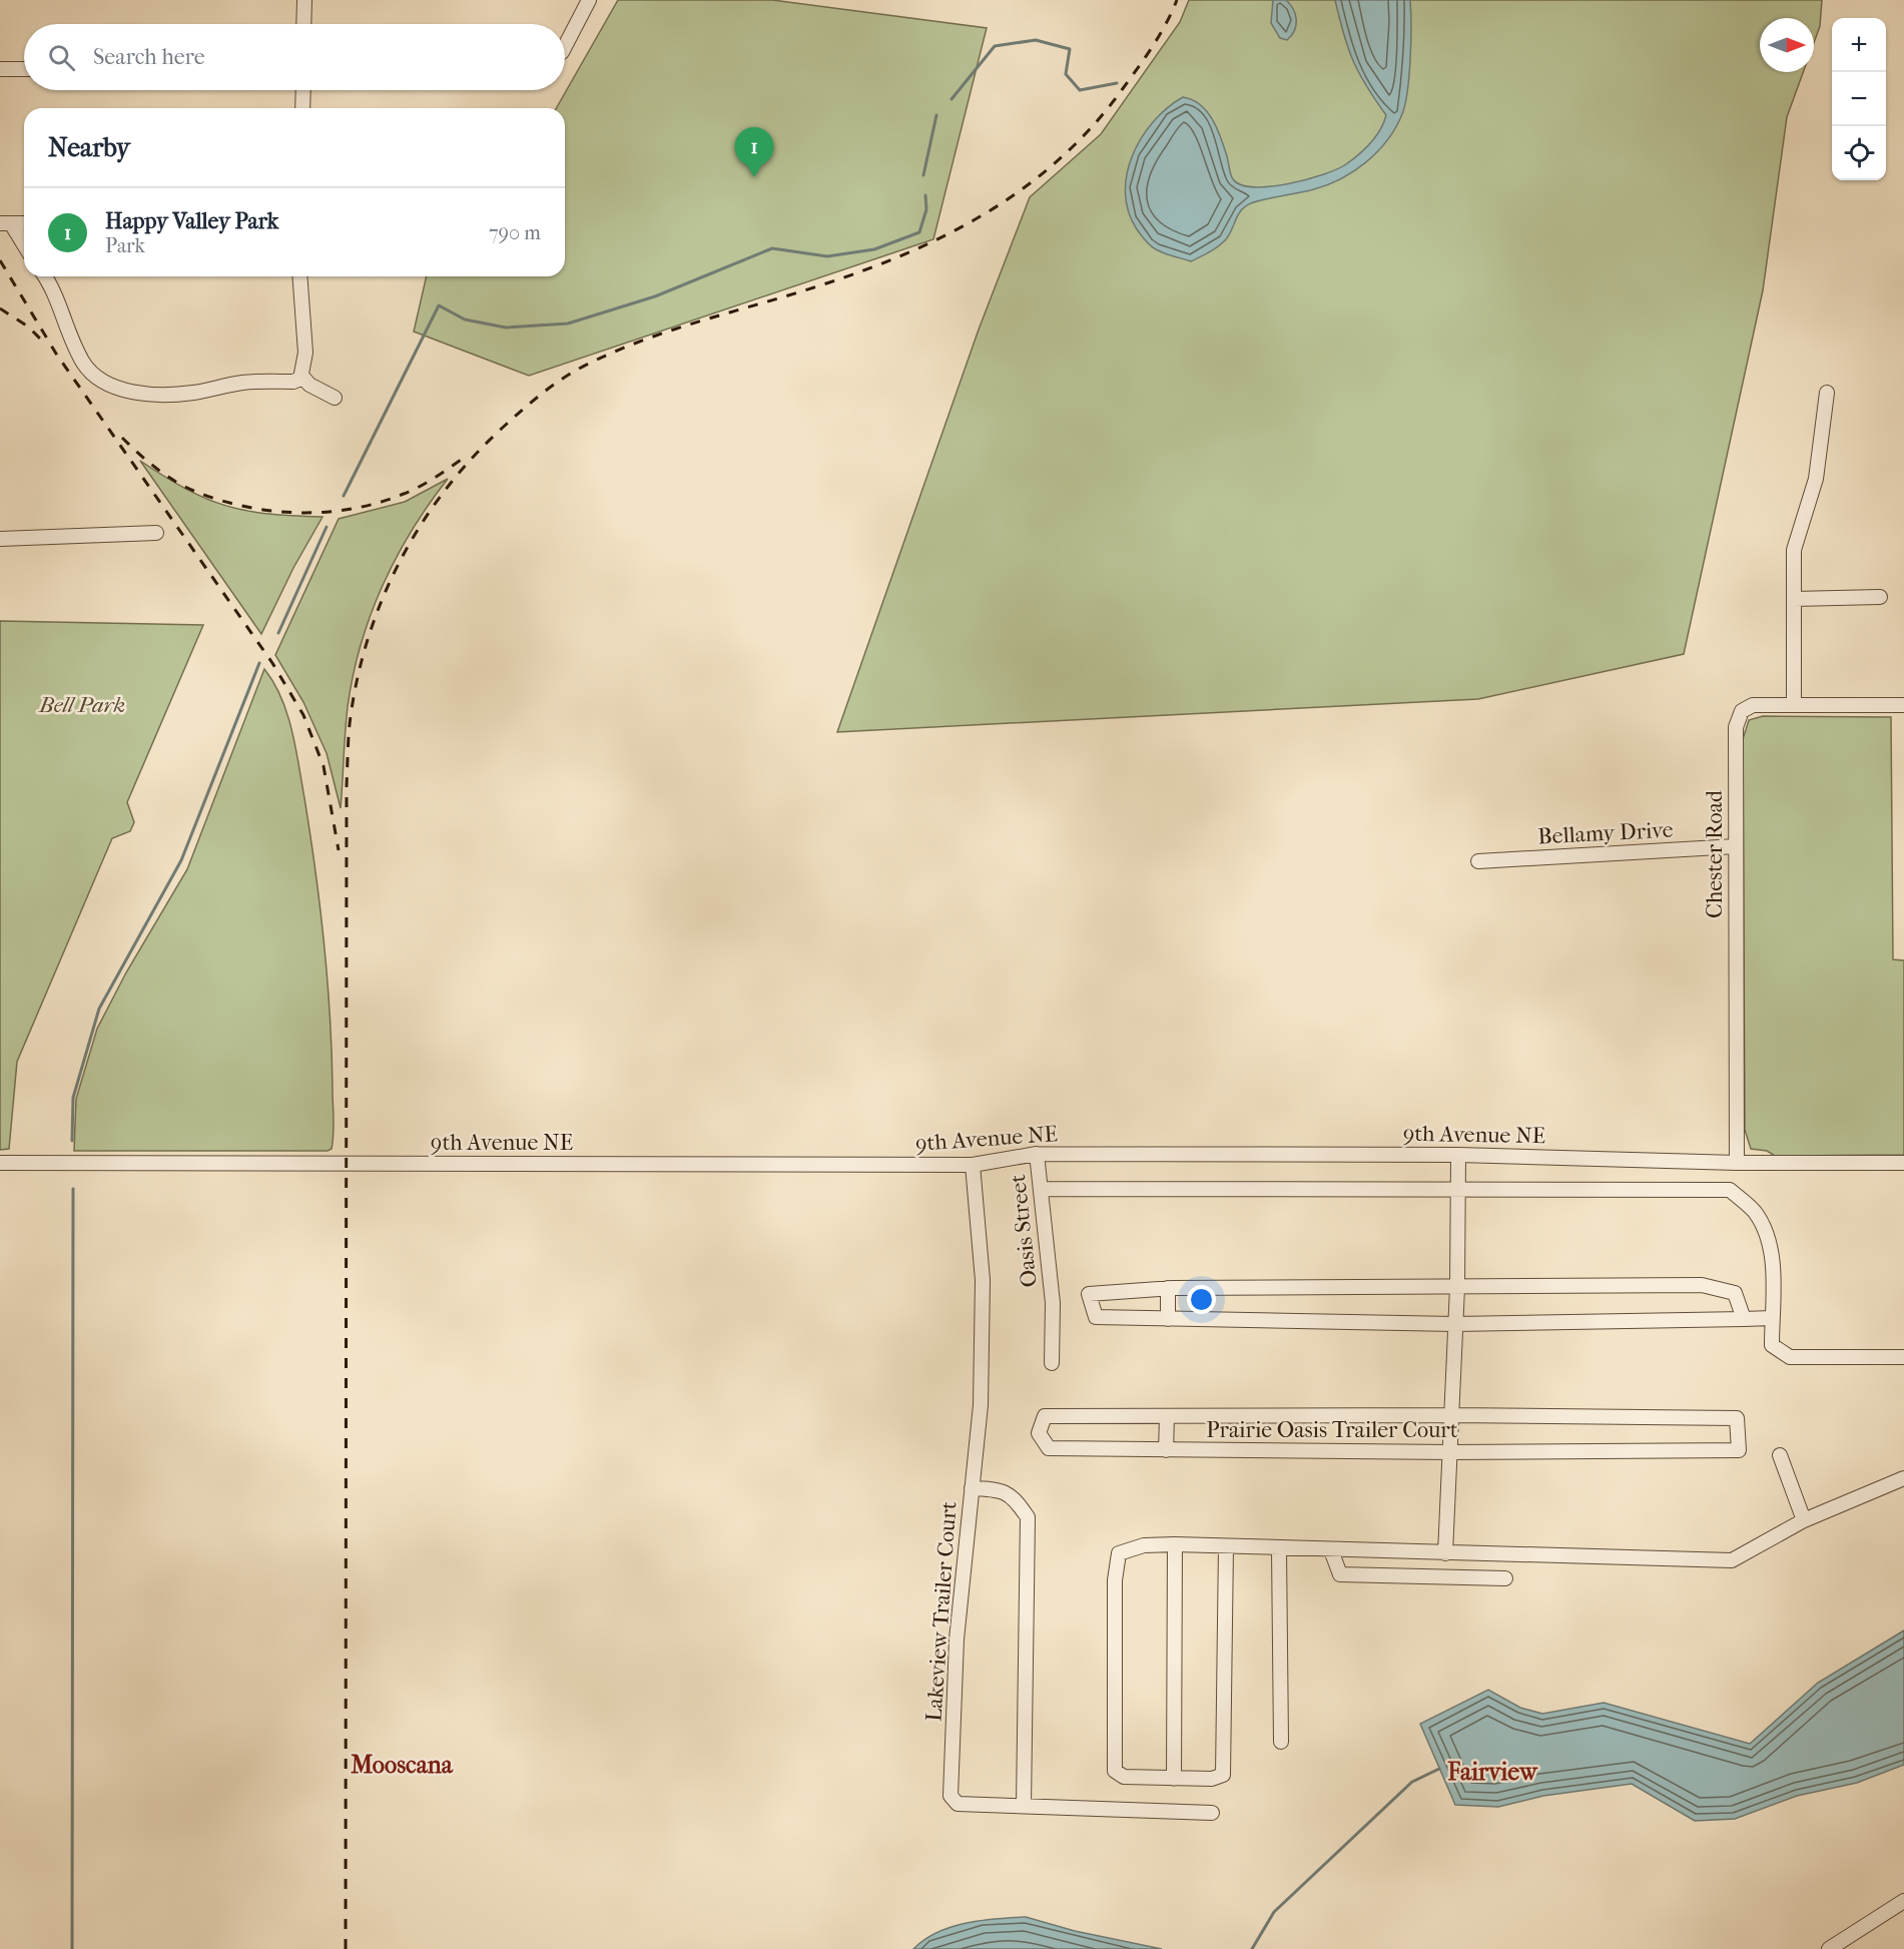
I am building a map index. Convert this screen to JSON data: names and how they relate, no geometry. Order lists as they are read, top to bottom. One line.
{"streets":{"street":["Bellamy Drive","Chester Road","9th Avenue NE","Oasis Street","Prairie Oasis Trailer Court","Lakeview Trailer Court"]},"crossings":[["Bellamy Drive","Chester Road"],["Chester Road","9th Avenue NE"],["9th Avenue NE","Oasis Street"],["9th Avenue NE","Lakeview Trailer Court"]],"districts":["Mooscana","Fairview"],"parks":["Bell Park"],"north":"right","page":{"map_buttons":["+","−"],"search":"Search here","heading":"Nearby","pins":"1","list":[{"mark":"1","name":"Happy Valley Park","note":"Park","value":"790 m"}]}}
